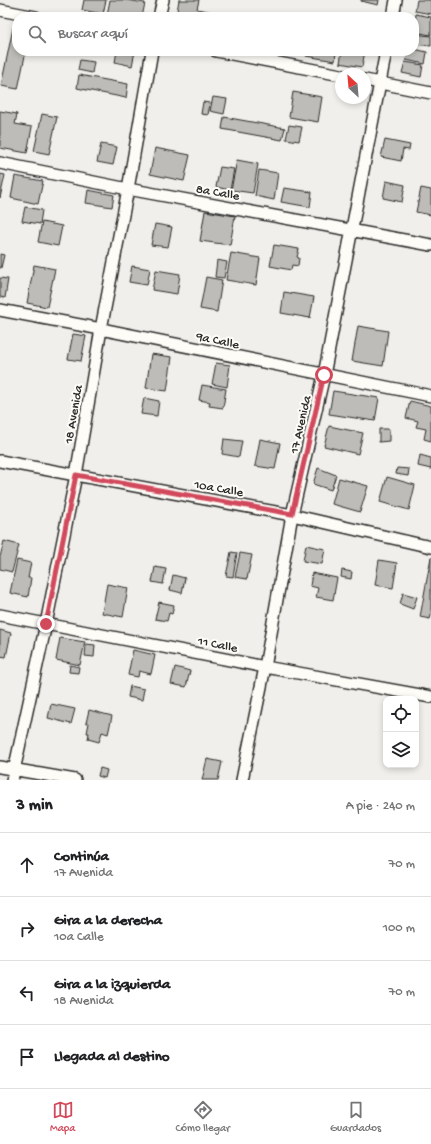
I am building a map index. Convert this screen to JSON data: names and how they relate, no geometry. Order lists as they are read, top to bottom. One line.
{"streets":{"street":["8a Calle","9a Calle","18 Avenida","17 Avenida","10a Calle","11 Calle"]},"crossings":[["8a Calle","18 Avenida"],["8a Calle","17 Avenida"],["9a Calle","18 Avenida"],["9a Calle","17 Avenida"],["18 Avenida","10a Calle"],["18 Avenida","11 Calle"],["17 Avenida","10a Calle"],["17 Avenida","11 Calle"]],"north":"top left","page":{"search":"Buscar aquí","heading":["3 min","A pie · 240 m"],"list":[["Continúa","17 Avenida","70 m"],["Gira a la derecha","10a Calle","100 m"],["Gira a la izquierda","18 Avenida","70 m"],"Llegada al destino"],"nav":["Mapa","Cómo llegar","Guardados"]}}
